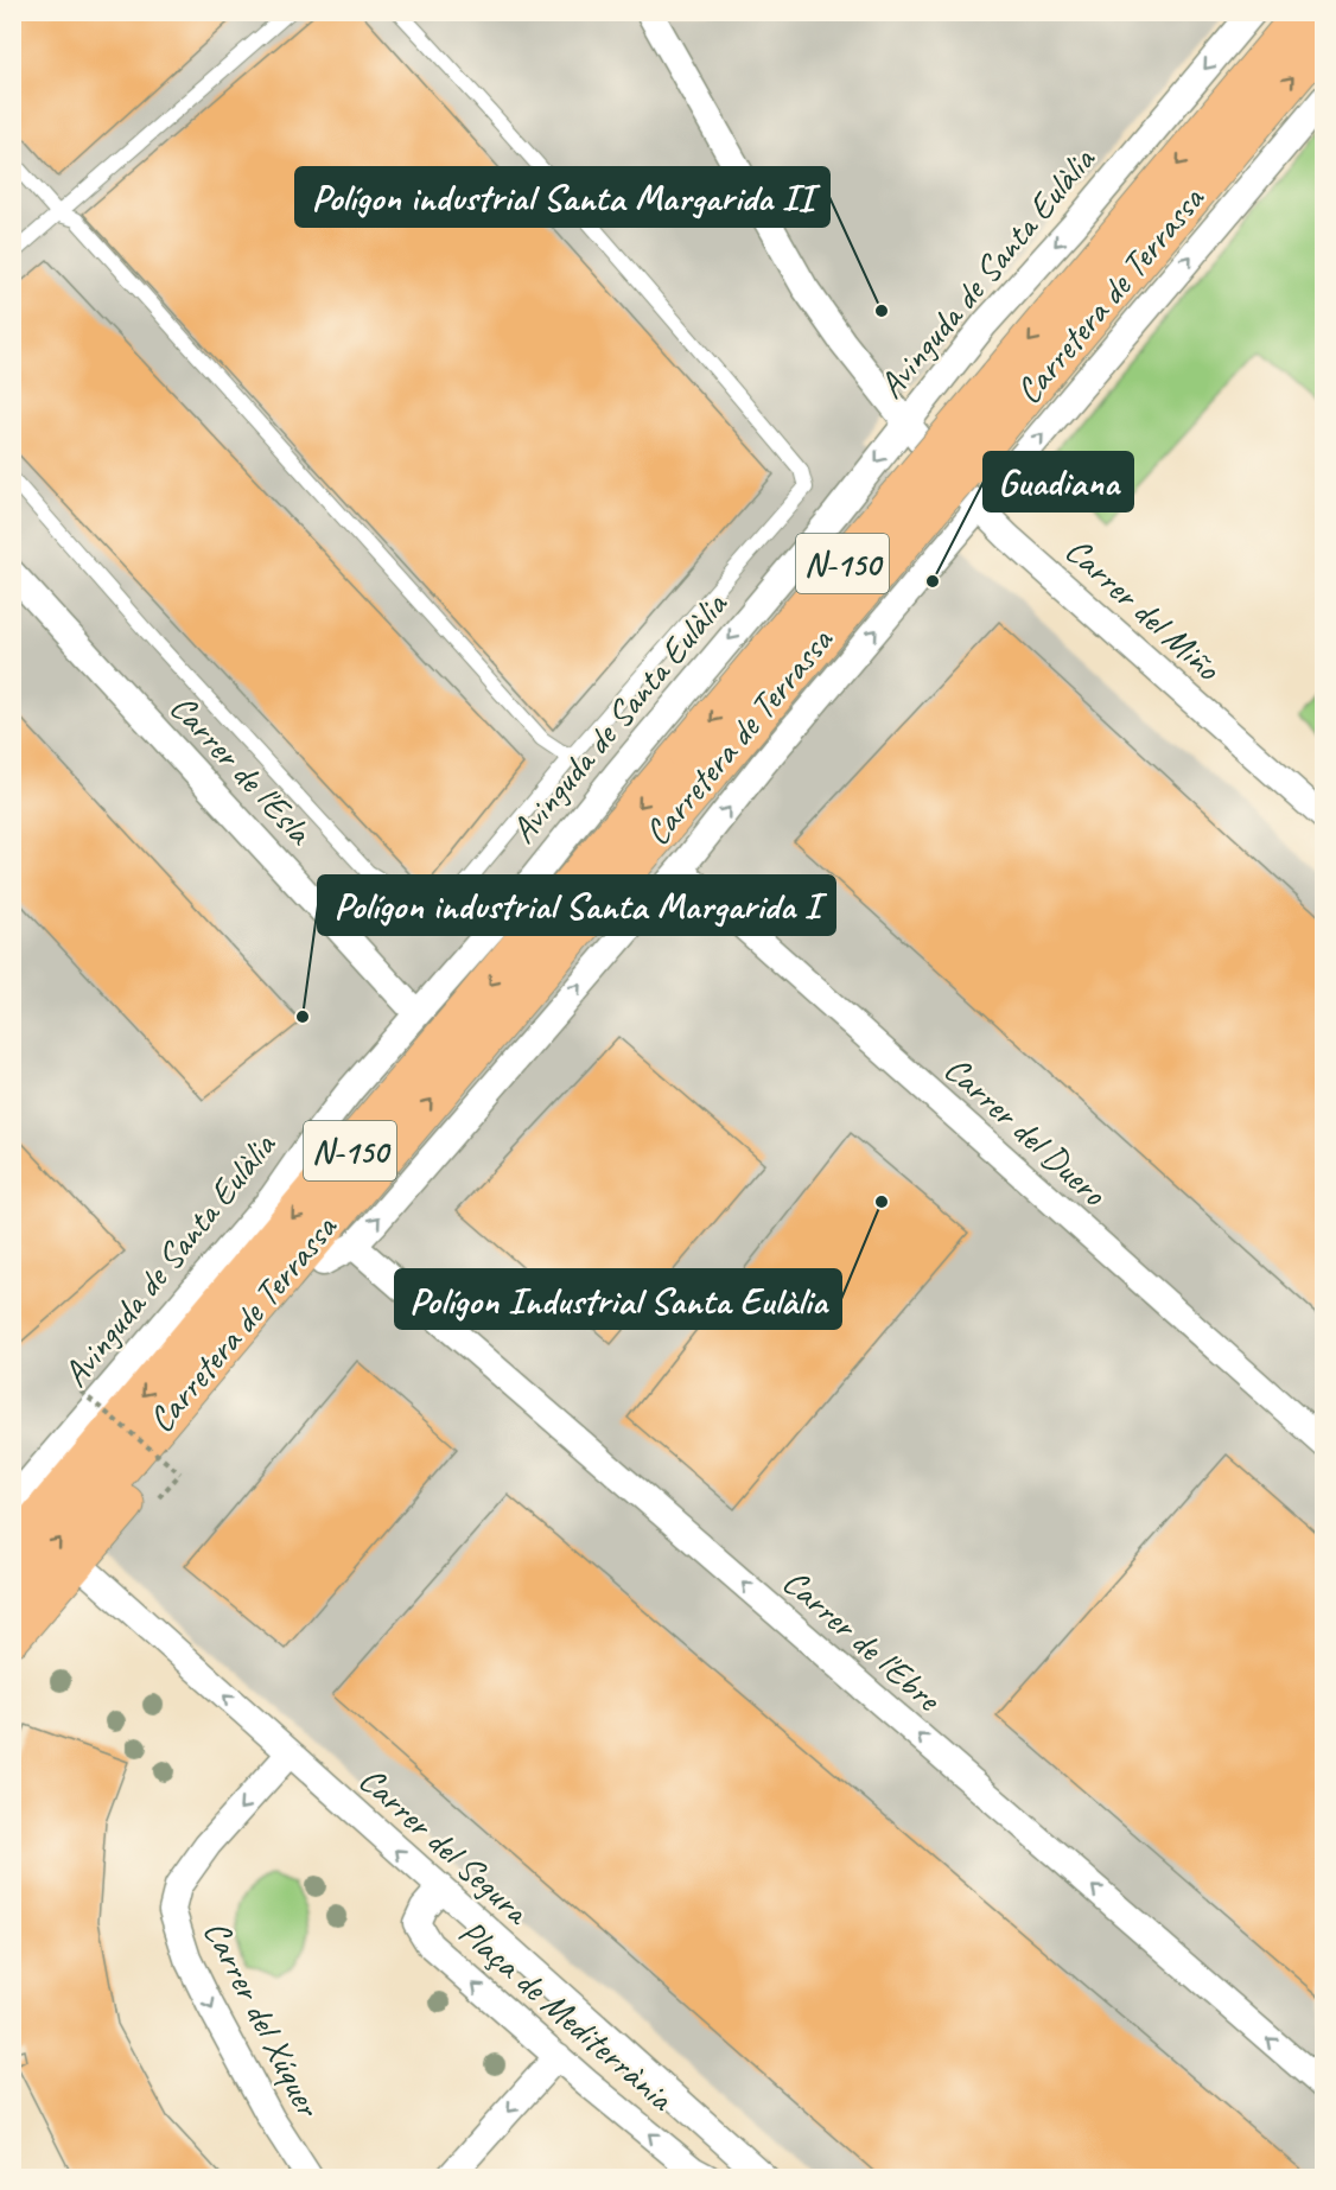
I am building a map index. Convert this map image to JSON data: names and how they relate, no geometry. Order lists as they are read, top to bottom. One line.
{"streets":{"main road":["Carretera de Terrassa","N-150"],"street":["Avinguda de Santa Eulàlia","Carrer del Miño","Carrer de l'Esla","Carrer del Duero","Carrer de l'Ebre","Carrer del Segura","Plaça de Mediterrània","Carrer del Xúquer"]},"crossings":[["Avinguda de Santa Eulàlia","Carretera de Terrassa"],["Avinguda de Santa Eulàlia","Carrer del Miño"],["Avinguda de Santa Eulàlia","Carrer de l'Esla"],["Carrer del Segura","Plaça de Mediterrània"],["Carrer del Segura","Carrer del Xúquer"]],"one_way":["Carrer de l'Ebre","Carrer del Segura","Plaça de Mediterrània","Carrer del Xúquer"],"places":["Polígon industrial Santa Margarida II","Guadiana","Polígon industrial Santa Margarida I","Polígon Industrial Santa Eulàlia"]}
